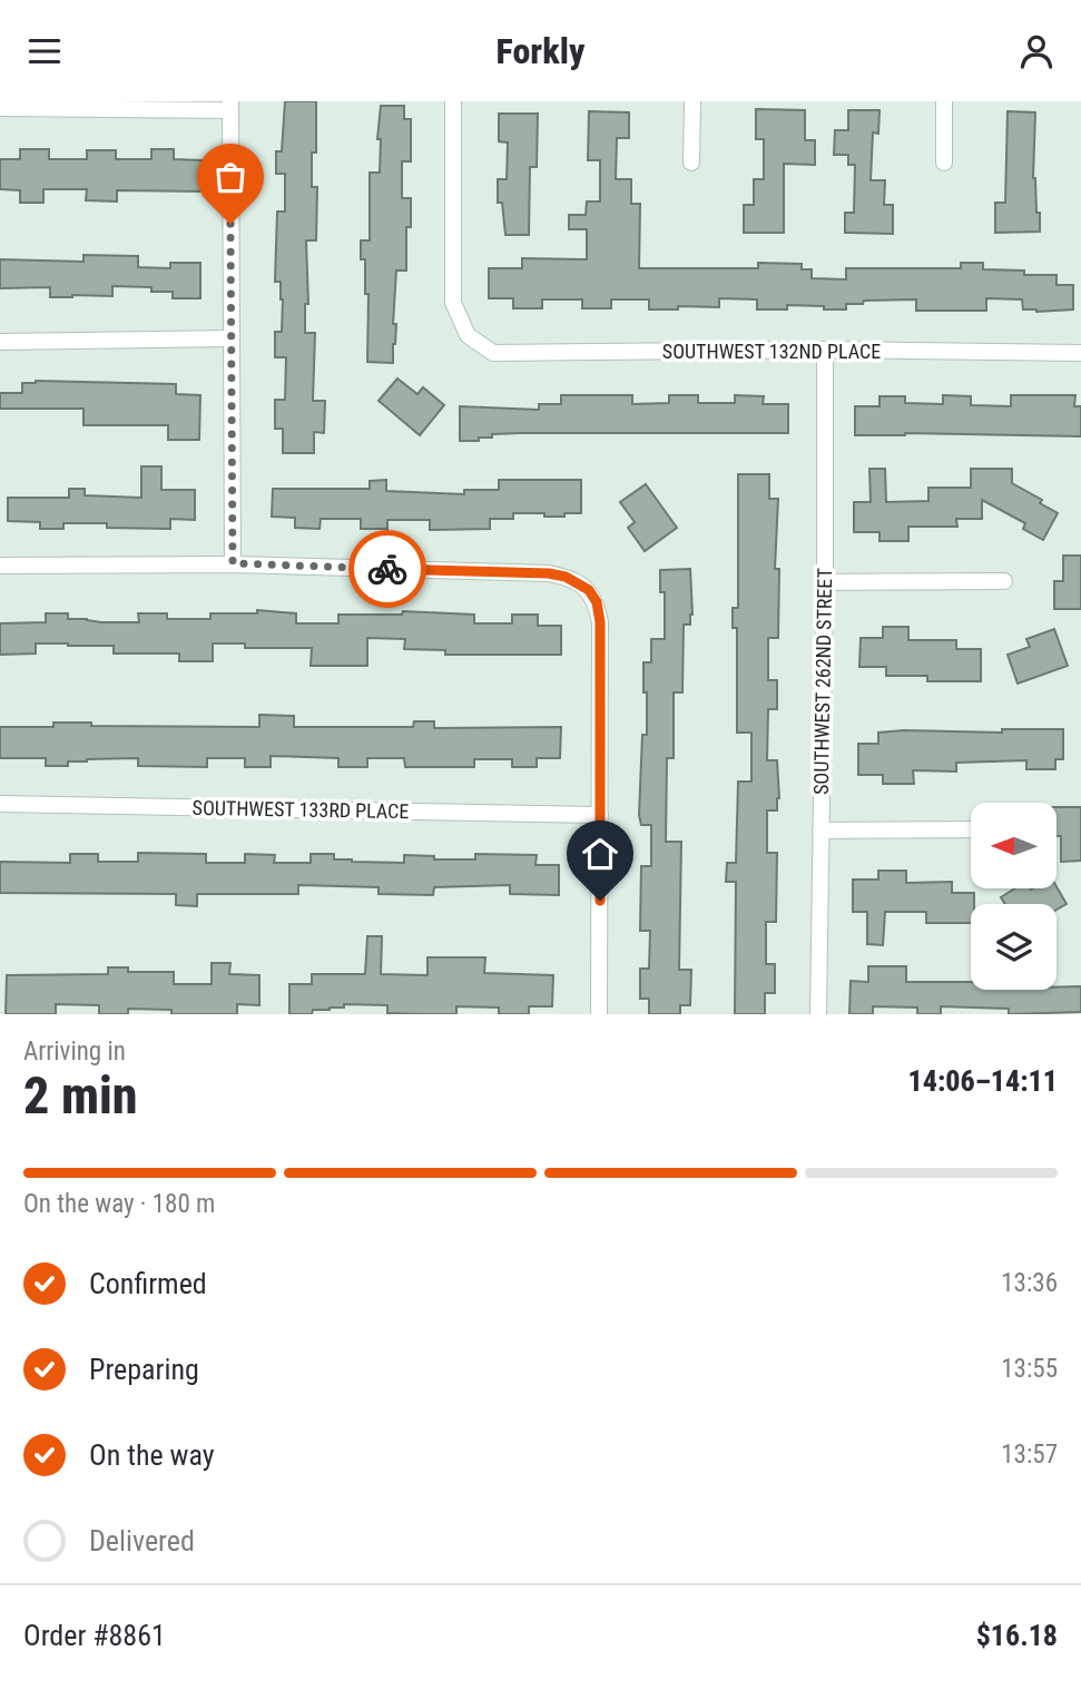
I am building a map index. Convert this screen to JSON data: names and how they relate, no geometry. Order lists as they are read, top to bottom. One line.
{"streets":{"street":["SOUTHWEST 132ND PLACE","SOUTHWEST 262ND STREET","SOUTHWEST 133RD PLACE"]},"crossings":[["SOUTHWEST 132ND PLACE","SOUTHWEST 262ND STREET"]],"north":"left","page":{"header":"Forkly","heading":["2 min","Arriving in","14:06–14:11"],"panel":["Order #8861","$16.18"],"bar":"On the way · 180 m","list":[["Confirmed","13:36"],["Preparing","13:55"],["On the way","13:57"],"Delivered"]}}
